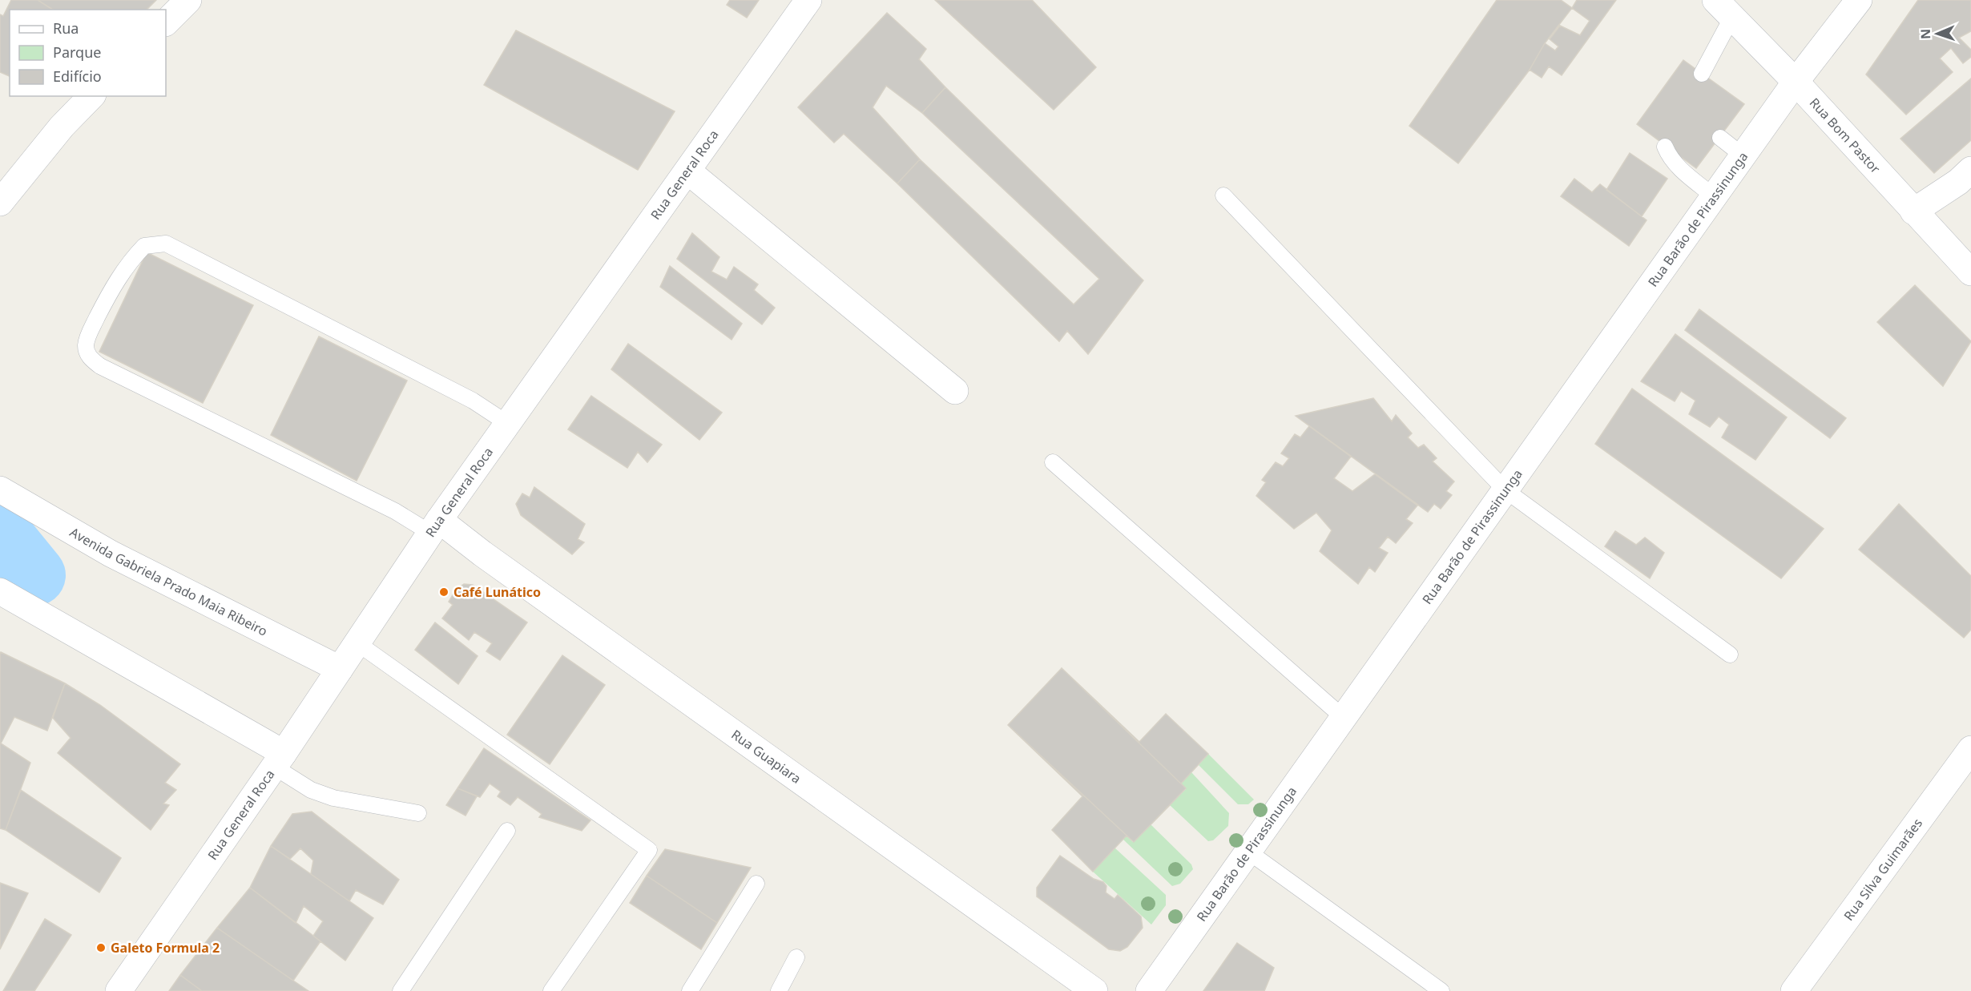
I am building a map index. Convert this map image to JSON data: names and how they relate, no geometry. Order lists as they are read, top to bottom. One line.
{"streets":{"street":["Rua Bom Pastor","Rua General Roca","Rua Barão de Pirassinunga","Avenida Gabriela Prado Maia Ribeiro","Rua Guapiara","Rua Silva Guimarães"]},"crossings":[["Rua Bom Pastor","Rua Barão de Pirassinunga"],["Rua General Roca","Avenida Gabriela Prado Maia Ribeiro"],["Rua General Roca","Rua Guapiara"]],"places":["Café Lunático","Galeto Formula 2"],"legend":["Rua","Parque","Edifício"],"north":"left"}
